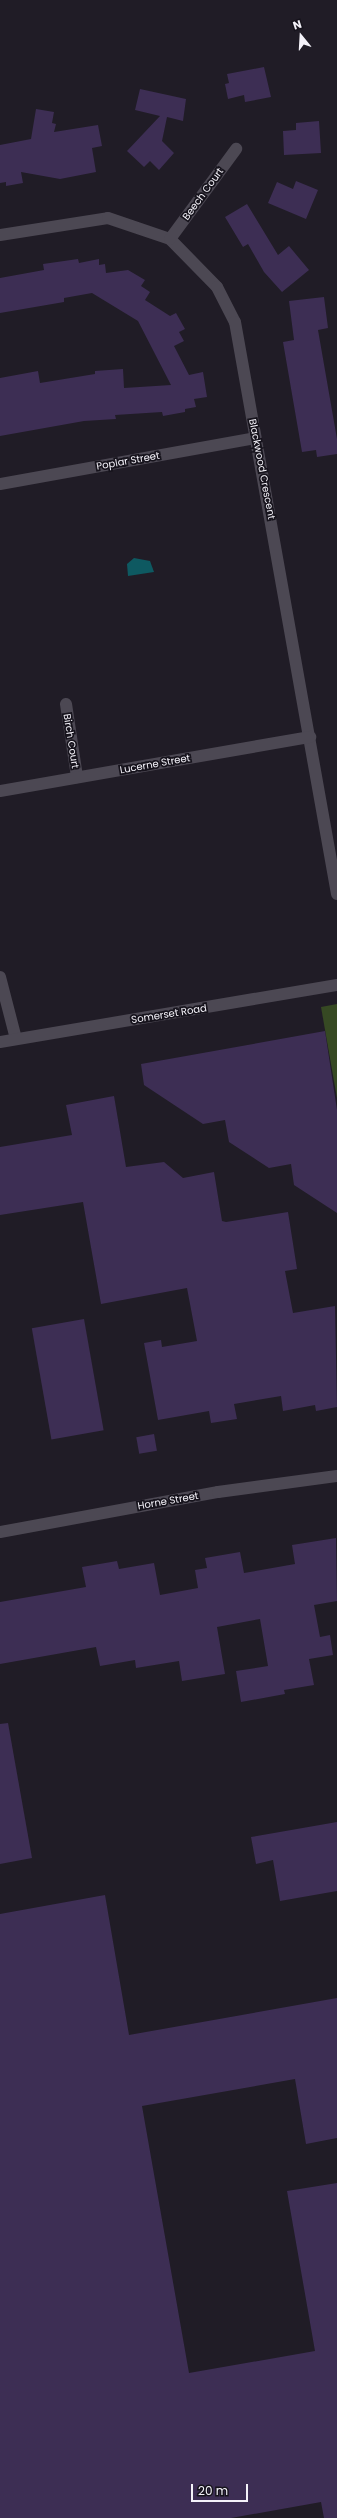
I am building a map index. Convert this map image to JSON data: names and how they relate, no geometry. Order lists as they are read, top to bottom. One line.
{"streets":{"street":["Beech Court","Poplar Street","Blackwood Crescent","Birch Court","Lucerne Street","Somerset Road","Horne Street"]},"crossings":[["Beech Court","Blackwood Crescent"],["Poplar Street","Blackwood Crescent"],["Blackwood Crescent","Lucerne Street"],["Birch Court","Lucerne Street"]],"scale_bar":"20 m","north":"top"}
